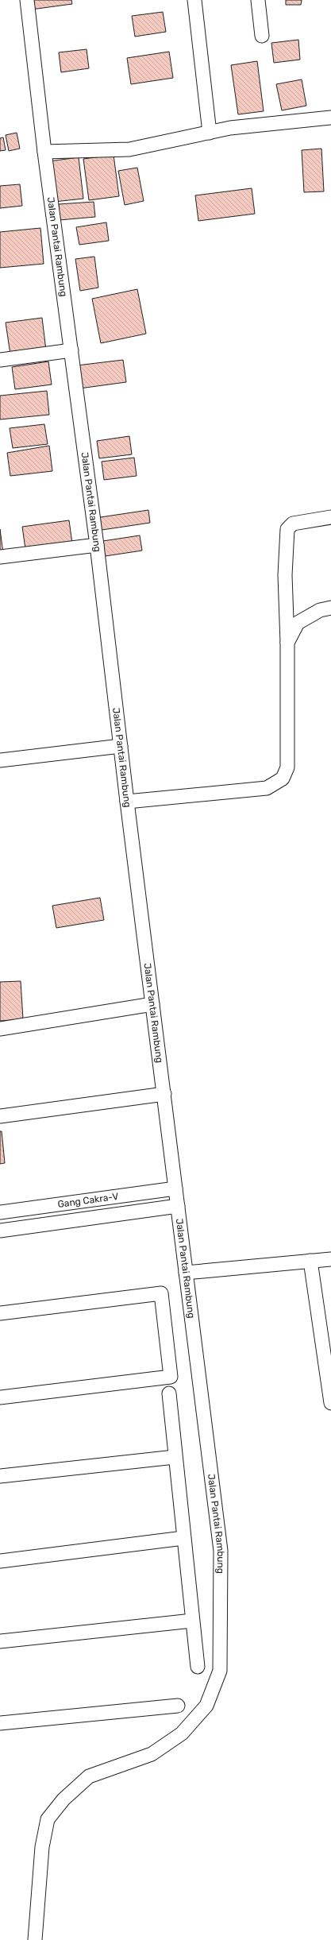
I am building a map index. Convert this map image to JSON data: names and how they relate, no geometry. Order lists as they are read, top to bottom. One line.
{"streets":{"street":["Jalan Pantai Rambung","Gang Cakra-V"]},"crossings":[["Jalan Pantai Rambung","Gang Cakra-V"]]}
